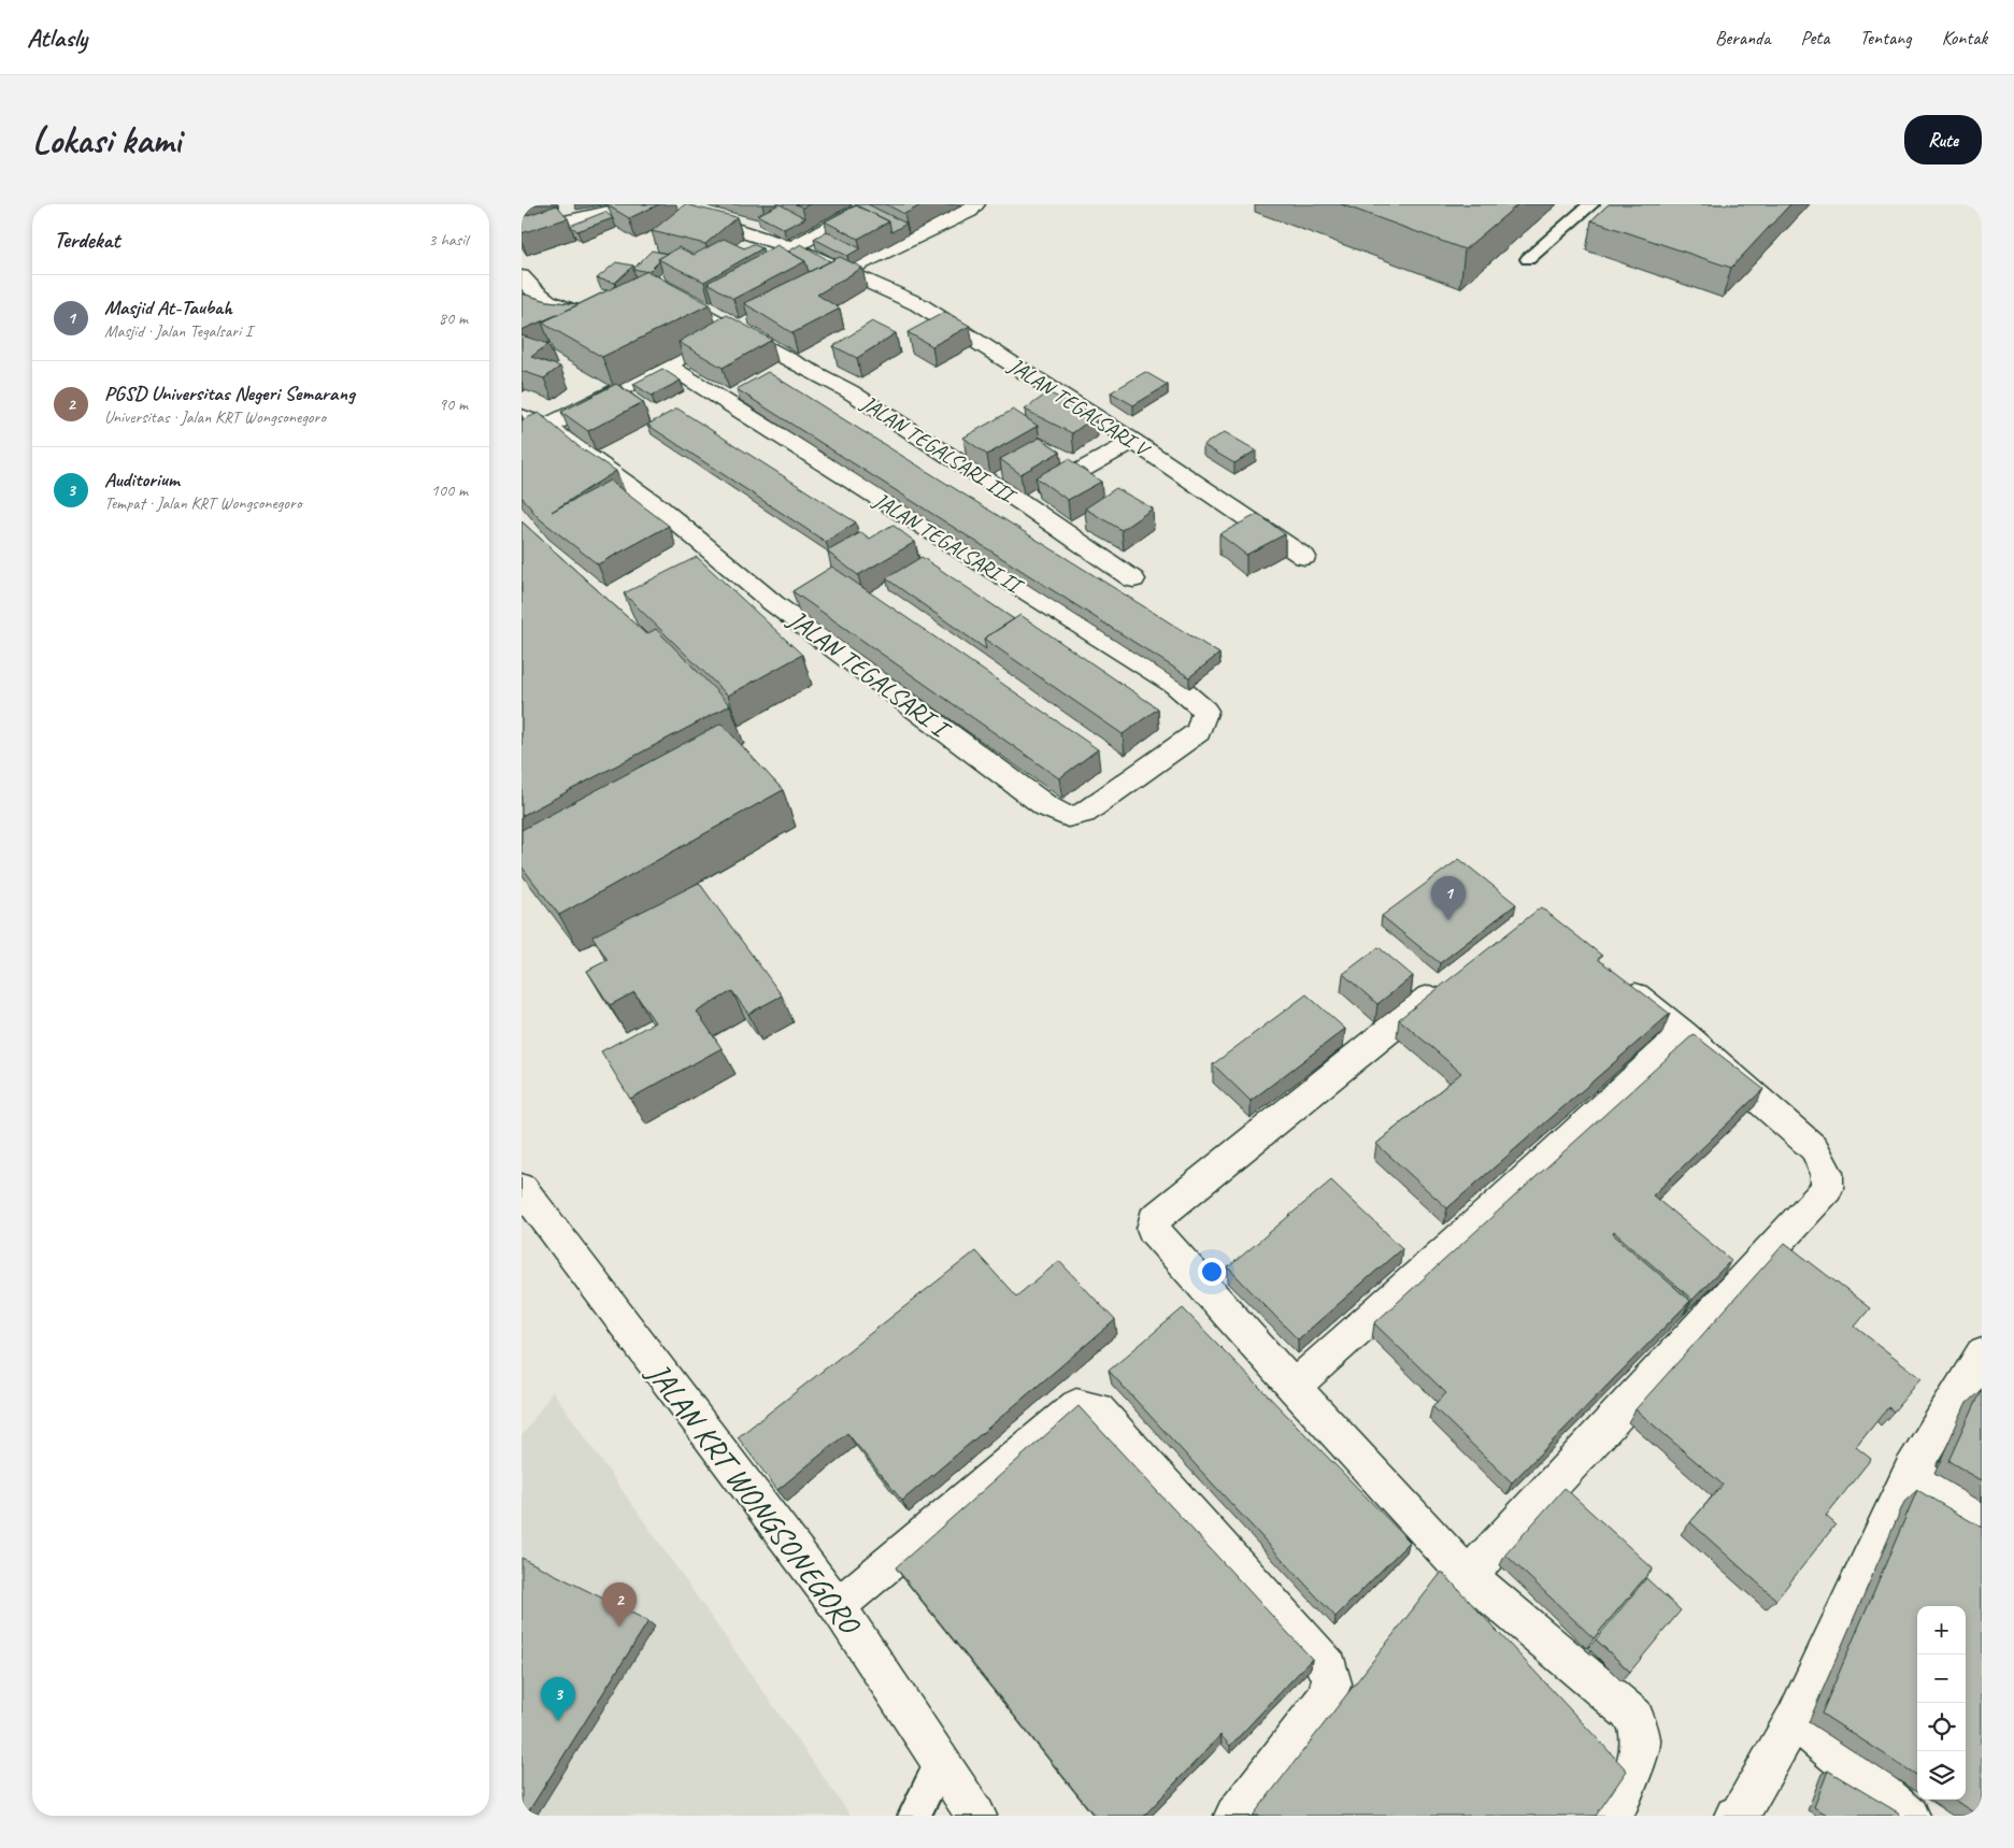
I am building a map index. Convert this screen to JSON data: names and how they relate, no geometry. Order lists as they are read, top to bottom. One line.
{"streets":{"street":["JALAN TEGALSARI V","JALAN TEGALSARI III","JALAN TEGALSARI II","JALAN TEGALSARI I","JALAN KRT WONGSONEGORO"]},"crossings":[["JALAN TEGALSARI II","JALAN TEGALSARI I"]],"page":{"header":"Atlasly","nav":["Beranda","Peta","Tentang","Kontak"],"buttons":"Rute","title":"Lokasi kami","heading":["Terdekat","3 hasil"],"list":[{"mark":"1","name":"Masjid At-Taubah","note":"Masjid · Jalan Tegalsari I","value":"80 m"},{"mark":"2","name":"PGSD Universitas Negeri Semarang","note":"Universitas · Jalan KRT Wongsonegoro","value":"90 m"},{"mark":"3","name":"Auditorium","note":"Tempat · Jalan KRT Wongsonegoro","value":"100 m"}],"pins":["1","2","3"],"map_buttons":["+","−"]}}
